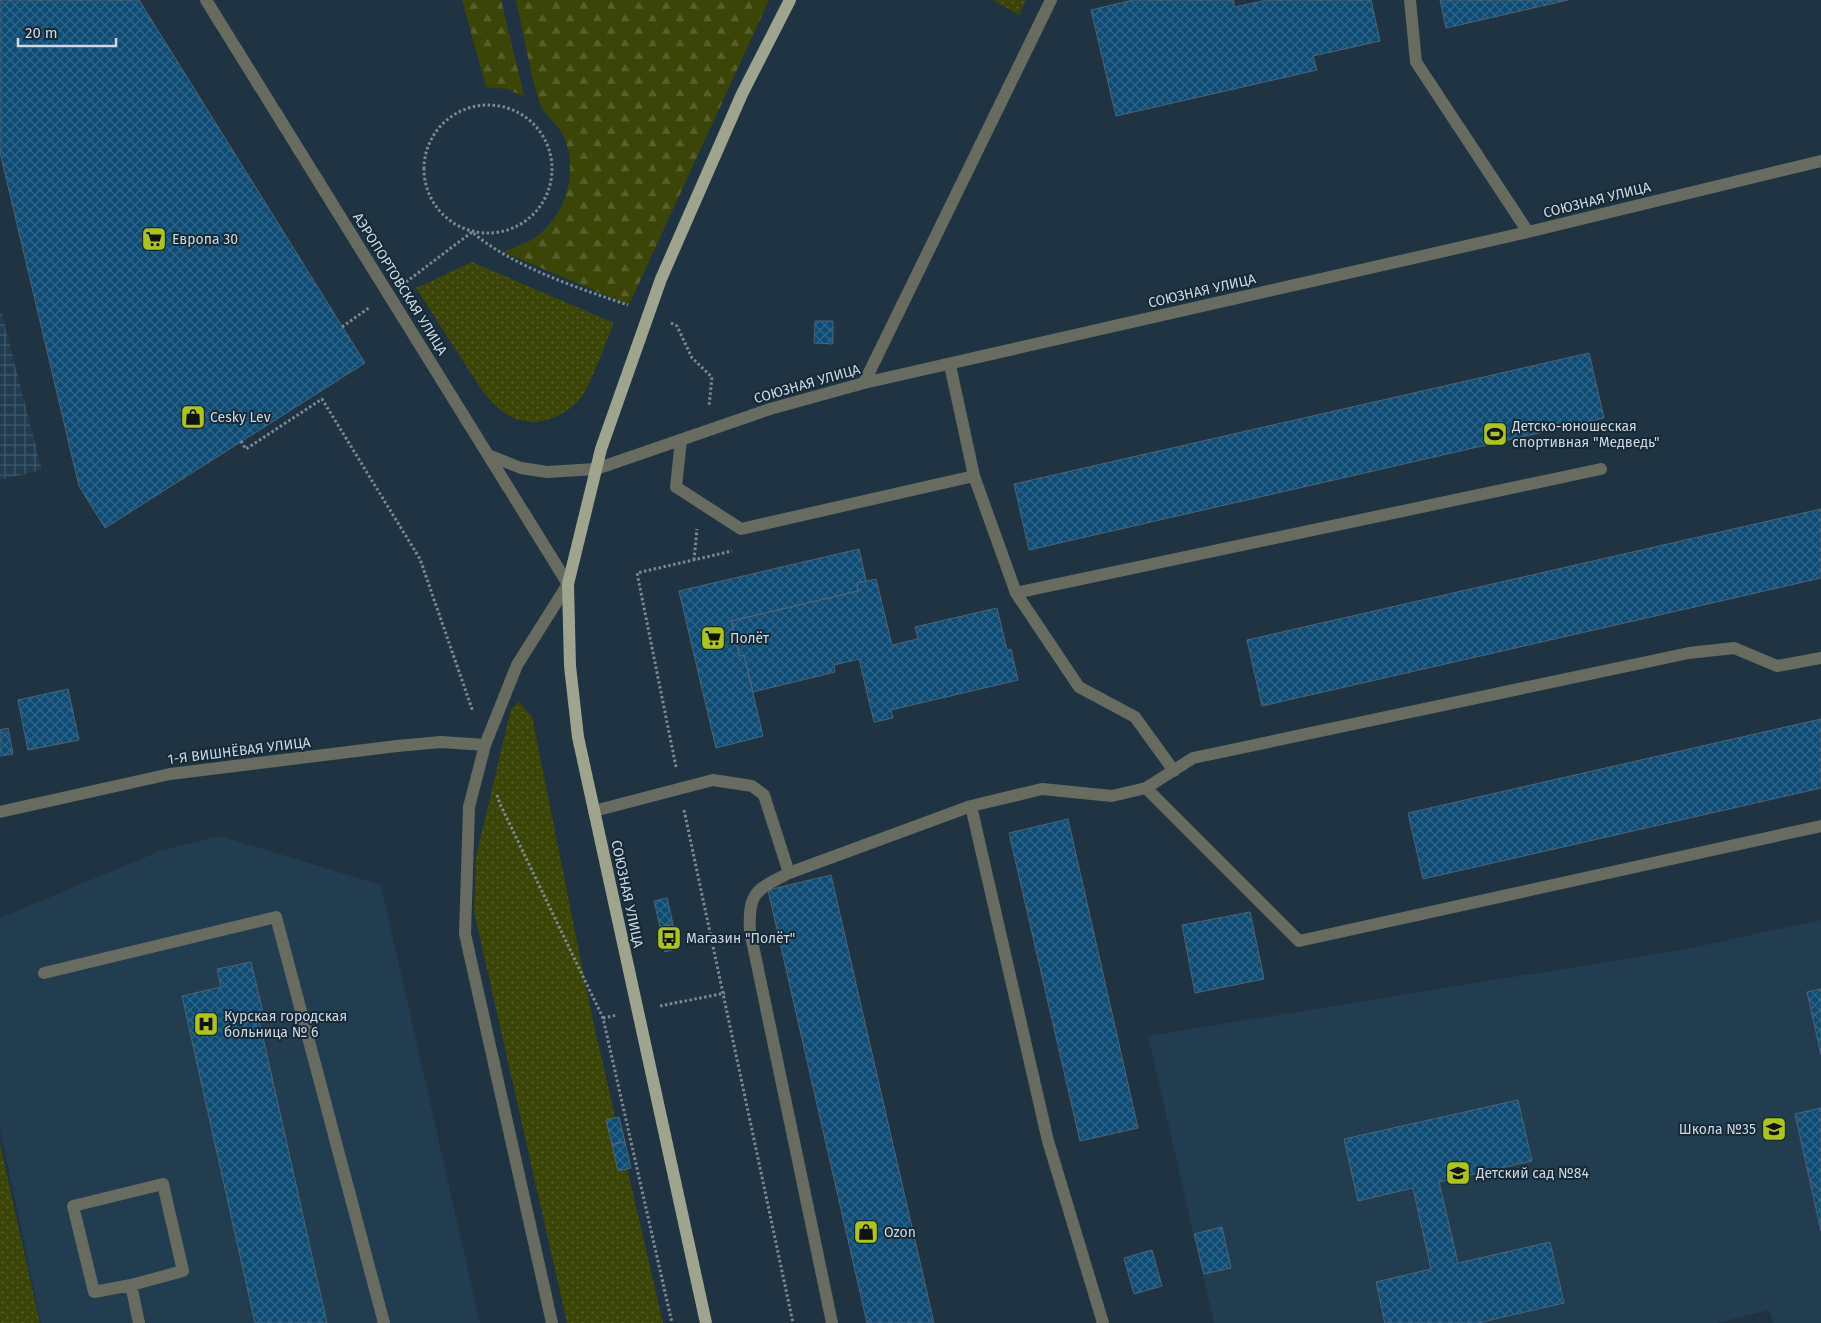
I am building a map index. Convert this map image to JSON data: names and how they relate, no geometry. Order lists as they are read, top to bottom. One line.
{"streets":{"main road":["СОЮЗНАЯ УЛИЦА"],"street":["АЭРОПОРТОВСКАЯ УЛИЦА","1-Я ВИШНЁВАЯ УЛИЦА"]},"crossings":[["СОЮЗНАЯ УЛИЦА","АЭРОПОРТОВСКАЯ УЛИЦА"]],"places":{"supermarket":["Европа 30","Полёт"],"shop":["Cesky Lev","Ozon"],"sports":["Детско-юношеская спортивная \"Медведь\""],"bus stop":["Магазин \"Полёт\""],"hospital":["Курская городская больница № 6"],"school or university":["Школа №35","Детский сад №84"]},"scale_bar":"20 m"}
